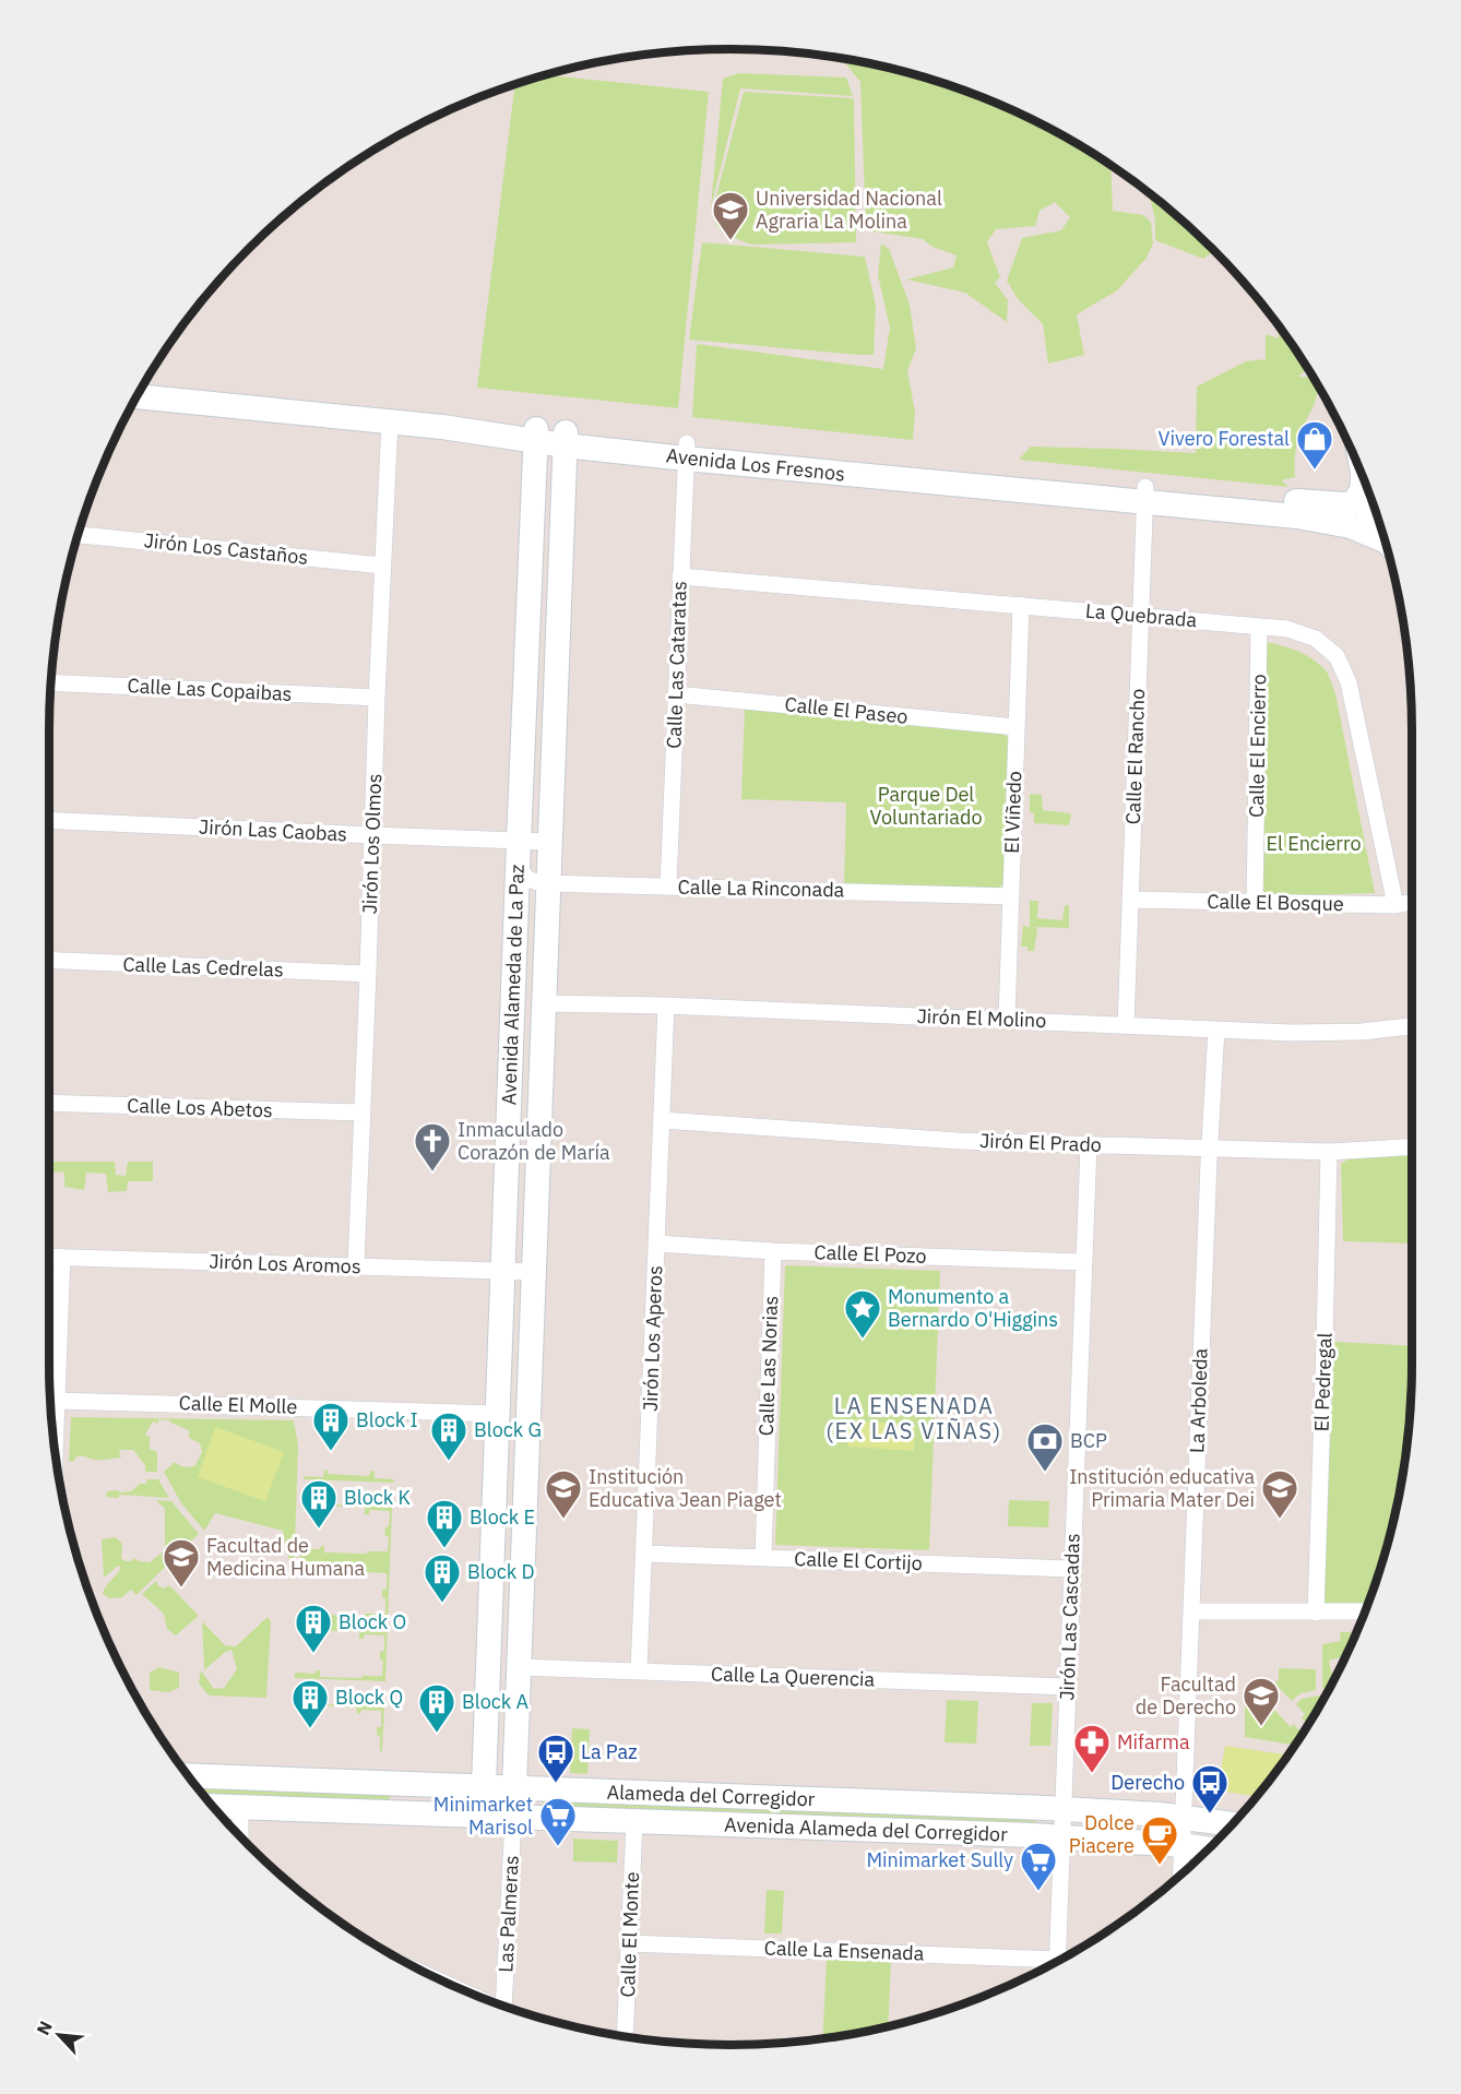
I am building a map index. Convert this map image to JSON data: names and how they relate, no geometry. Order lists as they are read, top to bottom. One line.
{"streets":{"main road":["Avenida Los Fresnos","Avenida Alameda de La Paz","Alameda del Corregidor","Avenida Alameda del Corregidor"],"street":["Jirón Los Castaños","La Quebrada","Calle Las Cataratas","Calle Las Copaibas","Calle El Paseo","Calle El Encierro","Calle El Rancho","El Viñedo","Jirón Las Caobas","Jirón Los Olmos","Calle La Rinconada","Calle El Bosque","Calle Las Cedrelas","Jirón El Molino","Calle Los Abetos","Jirón El Prado","Calle El Pozo","Jirón Los Aromos","Jirón Los Aperos","Calle Las Norias","El Pedregal","La Arboleda","Calle El Molle","Calle El Cortijo","Jirón Las Cascadas","Calle La Querencia","Las Palmeras","Calle El Monte","Calle La Ensenada"]},"crossings":[["Avenida Los Fresnos","Calle Las Cataratas"],["Avenida Los Fresnos","Calle El Rancho"],["Avenida Los Fresnos","Jirón Los Olmos"],["Avenida Los Fresnos","Avenida Alameda de La Paz"],["Jirón Los Castaños","Jirón Los Olmos"],["La Quebrada","Calle Las Cataratas"],["La Quebrada","Calle El Encierro"],["La Quebrada","Calle El Rancho"],["La Quebrada","El Viñedo"],["La Quebrada","Calle El Bosque"],["Calle Las Cataratas","Calle El Paseo"],["Calle Las Cataratas","Calle La Rinconada"],["Calle Las Copaibas","Jirón Los Olmos"],["Calle El Paseo","El Viñedo"],["Calle El Encierro","Calle El Bosque"],["Calle El Rancho","Calle El Bosque"],["Calle El Rancho","Jirón El Molino"],["El Viñedo","Calle La Rinconada"],["El Viñedo","Jirón El Molino"],["Jirón Las Caobas","Jirón Los Olmos"],["Jirón Las Caobas","Avenida Alameda de La Paz"],["Jirón Los Olmos","Calle Las Cedrelas"],["Jirón Los Olmos","Calle Los Abetos"],["Jirón Los Olmos","Jirón Los Aromos"],["Calle La Rinconada","Avenida Alameda de La Paz"],["Avenida Alameda de La Paz","Jirón El Molino"],["Avenida Alameda de La Paz","Jirón Los Aromos"],["Avenida Alameda de La Paz","Calle El Molle"],["Avenida Alameda de La Paz","Calle La Querencia"],["Avenida Alameda de La Paz","Alameda del Corregidor"],["Avenida Alameda de La Paz","Avenida Alameda del Corregidor"],["Avenida Alameda de La Paz","Las Palmeras"],["Jirón El Molino","Jirón Los Aperos"],["Jirón El Molino","La Arboleda"],["Jirón El Prado","Jirón Los Aperos"],["Jirón El Prado","El Pedregal"],["Jirón El Prado","La Arboleda"],["Jirón El Prado","Jirón Las Cascadas"],["Calle El Pozo","Jirón Los Aperos"],["Calle El Pozo","Calle Las Norias"],["Calle El Pozo","Jirón Las Cascadas"],["Jirón Los Aperos","Calle El Cortijo"],["Jirón Los Aperos","Calle La Querencia"],["Calle Las Norias","Calle El Cortijo"],["La Arboleda","Alameda del Corregidor"],["La Arboleda","Avenida Alameda del Corregidor"],["Calle El Cortijo","Jirón Las Cascadas"],["Jirón Las Cascadas","Calle La Querencia"],["Jirón Las Cascadas","Alameda del Corregidor"],["Jirón Las Cascadas","Avenida Alameda del Corregidor"],["Avenida Alameda del Corregidor","Las Palmeras"],["Avenida Alameda del Corregidor","Calle El Monte"],["Calle El Monte","Calle La Ensenada"]],"districts":["LA ENSENADA (EX LAS VIÑAS)"],"parks":["Parque Del Voluntariado","El Encierro"],"places":{"school or university":["Universidad Nacional Agraria La Molina","Institución Educativa Jean Piaget","Institución educativa Primaria Mater Dei","Facultad de Medicina Humana","Facultad de Derecho"],"shop":["Vivero Forestal"],"church":["Inmaculado Corazón de María"],"place":["Monumento a Bernardo O'Higgins"],"building":["Block I","Block G","Block K","Block E","Block D","Block O","Block Q","Block A"],"bank":["BCP"],"pharmacy":["Mifarma"],"bus stop":["La Paz","Derecho"],"supermarket":["Minimarket Marisol","Minimarket Sully"],"cafe":["Dolce Piacere"]},"north":"top left"}
